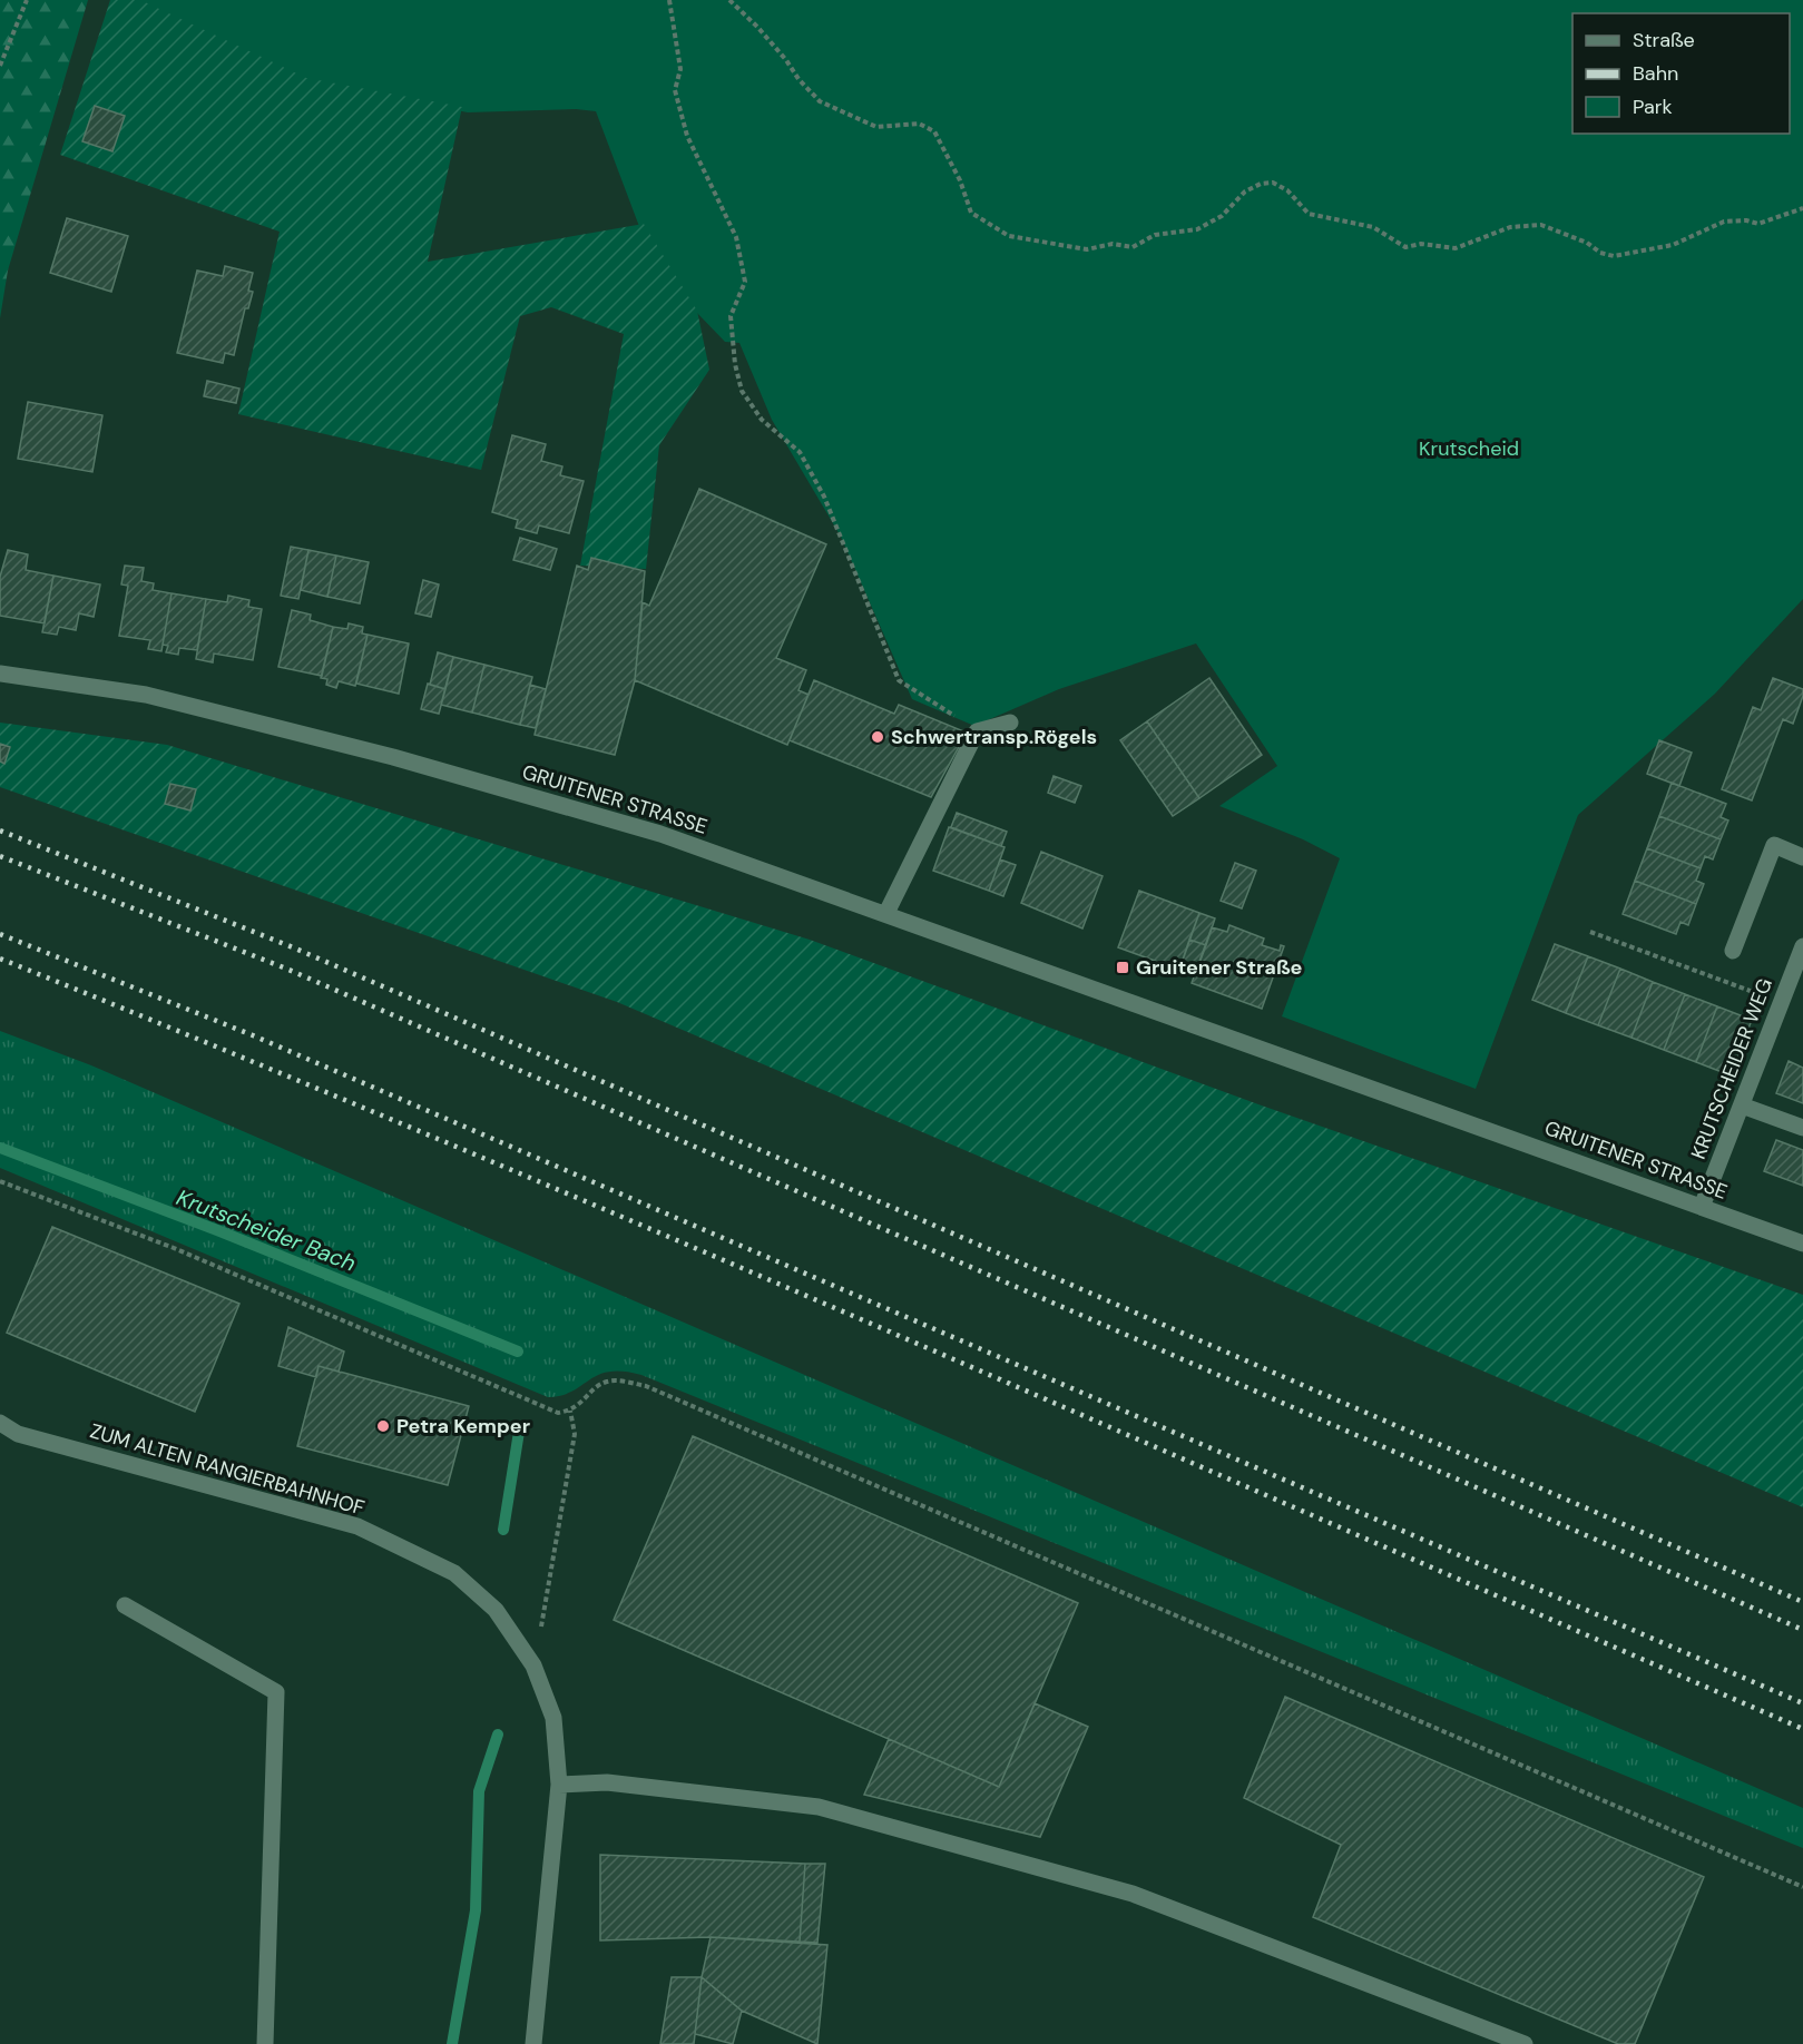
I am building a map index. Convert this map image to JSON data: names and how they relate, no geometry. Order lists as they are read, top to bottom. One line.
{"streets":{"street":["GRUITENER STRASSE","KRUTSCHEIDER WEG","ZUM ALTEN RANGIERBAHNHOF"]},"crossings":[["GRUITENER STRASSE","KRUTSCHEIDER WEG"]],"water":["Krutscheider Bach"],"parks":["Krutscheid"],"places":{"other":["Schwertransp.Rögels","Petra Kemper"],"transit":["Gruitener Straße"]},"legend":["Straße","Bahn","Park"]}
